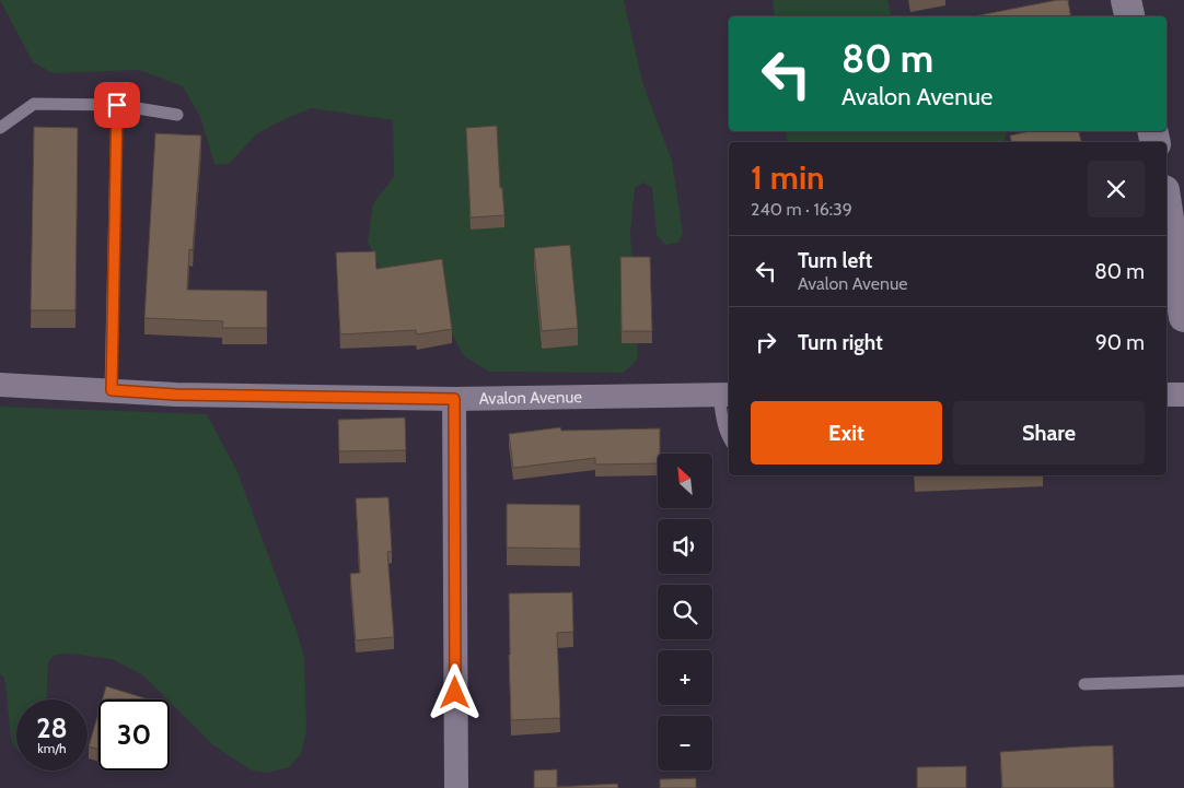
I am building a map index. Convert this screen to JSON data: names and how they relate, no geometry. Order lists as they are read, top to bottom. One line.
{"streets":{"street":["Avalon Avenue"]},"north":"top left","page":{"turn":["80 m","Avalon Avenue"],"heading":["1 min","240 m · 16:39"],"list":[{"name":"Turn left","note":"Avalon Avenue","value":"80 m"},{"name":"Turn right","value":"90 m"}],"buttons":["Exit","Share"],"map_buttons":["+","−"],"speed":"28 km/h","limit":"30"}}
